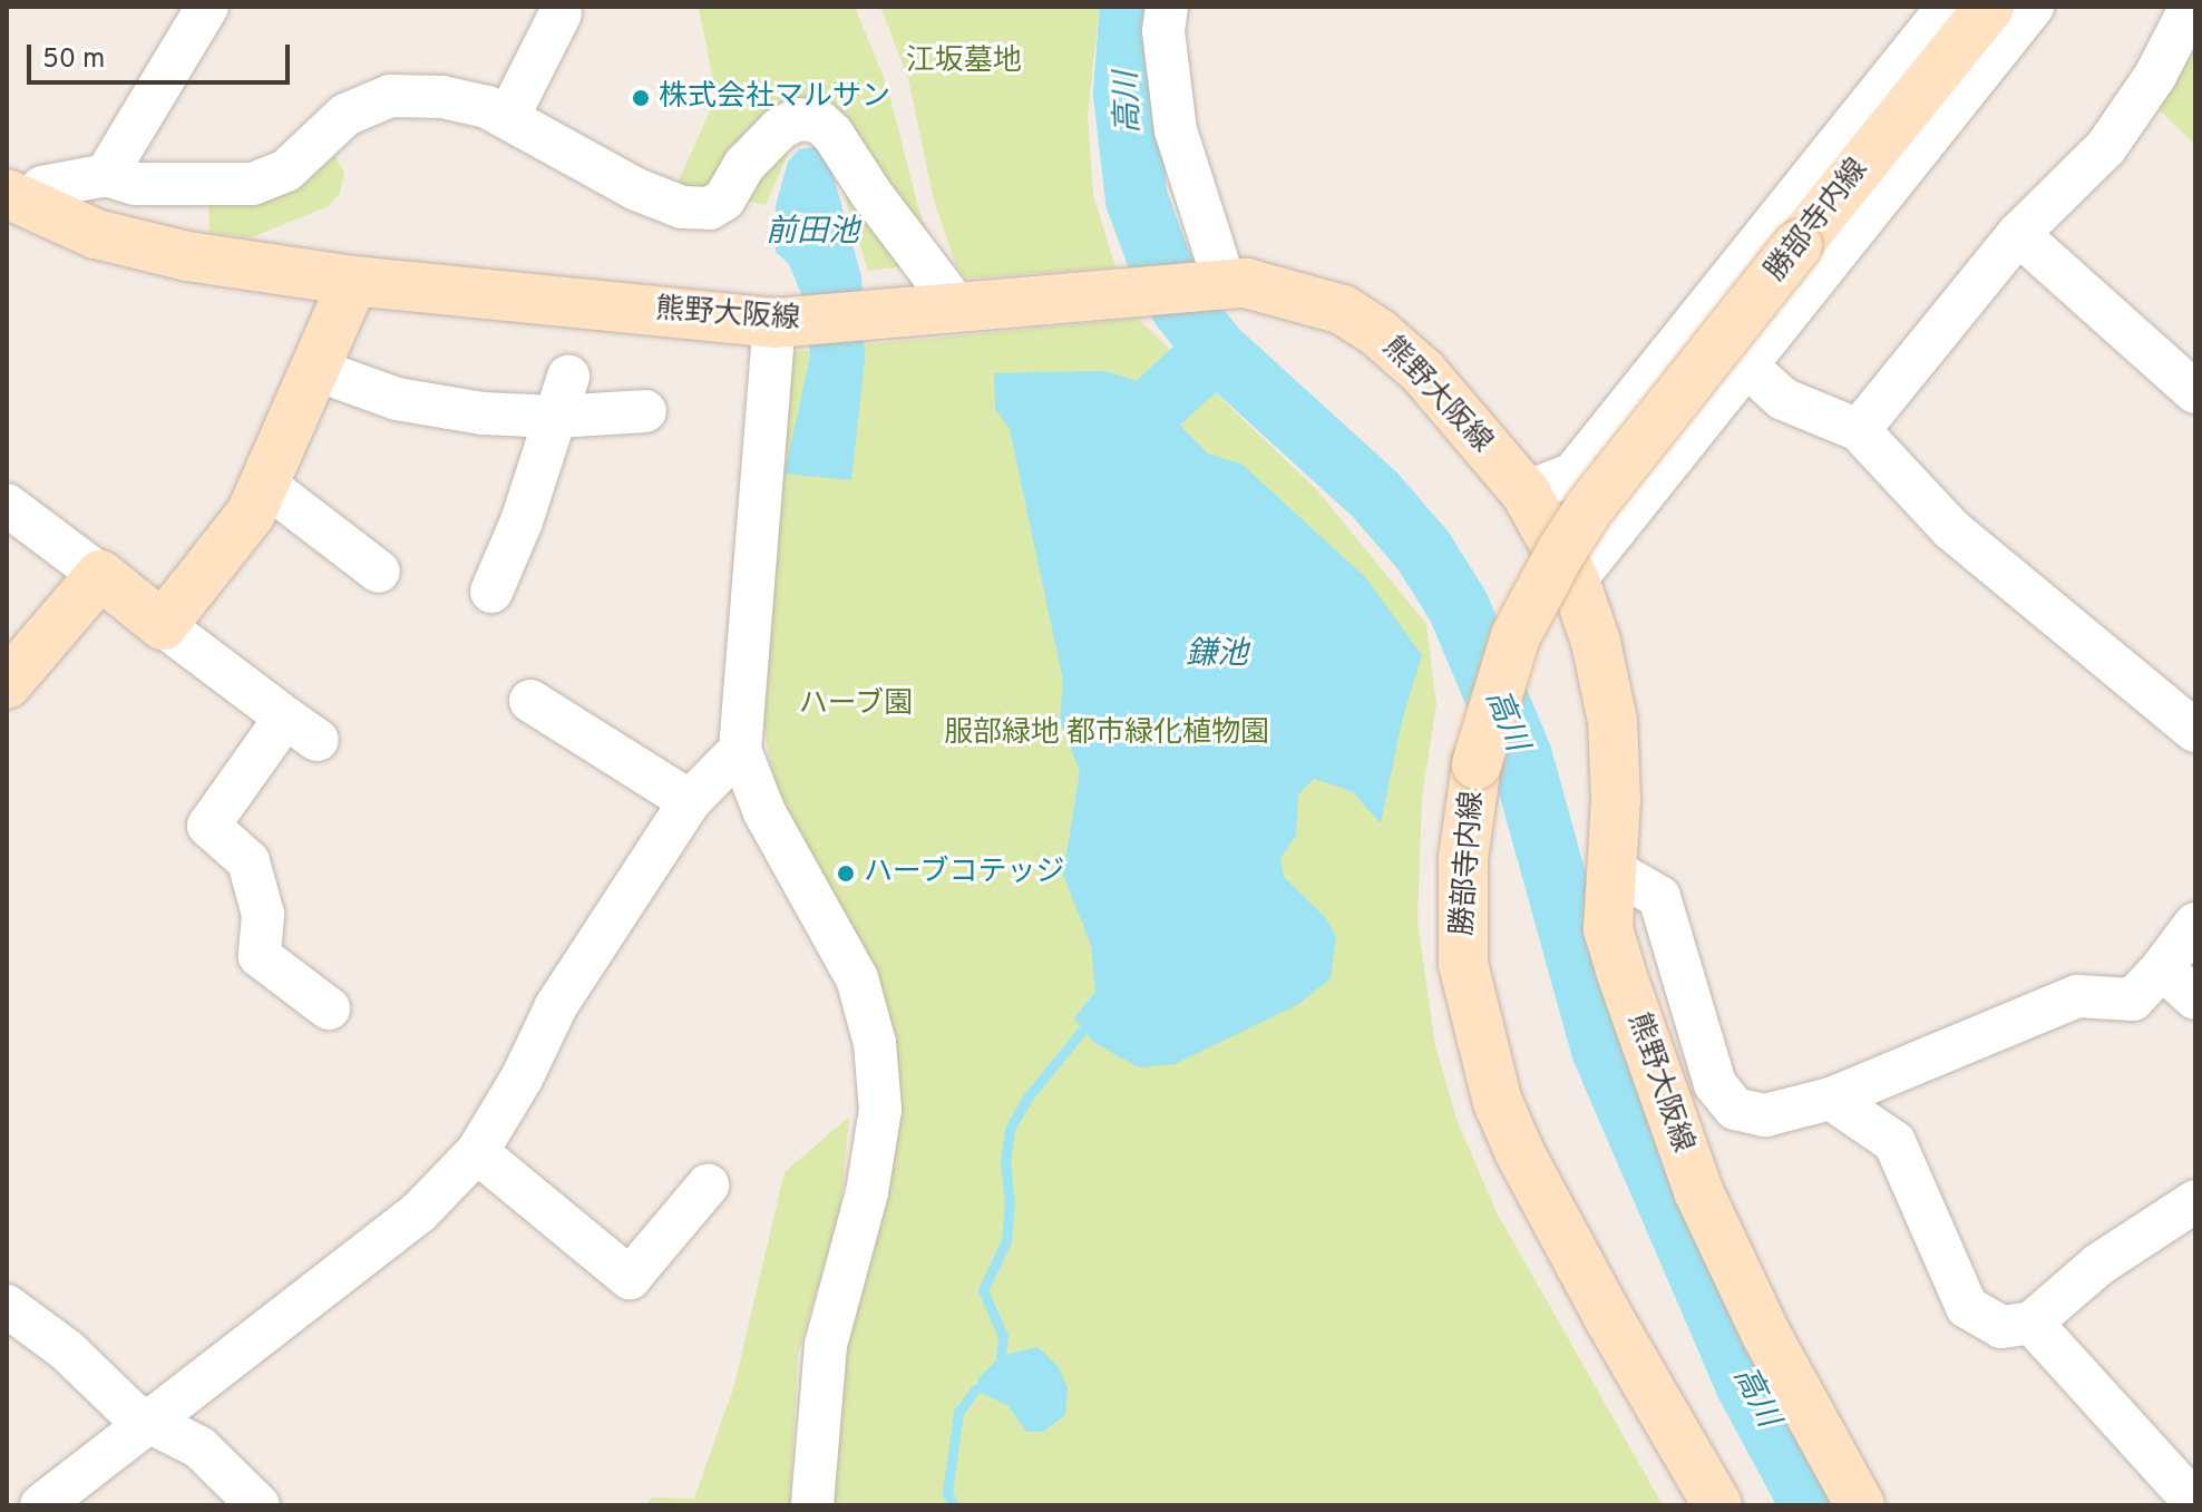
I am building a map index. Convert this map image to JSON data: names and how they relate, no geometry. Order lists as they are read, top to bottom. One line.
{"streets":{"main road":["勝部寺内線","熊野大阪線"]},"water":["高川","前田池","鎌池"],"parks":["江坂墓地","ハーブ園","服部緑地 都市緑化植物園"],"places":["株式会社マルサン","ハーブコテッジ"],"scale_bar":"50 m"}
